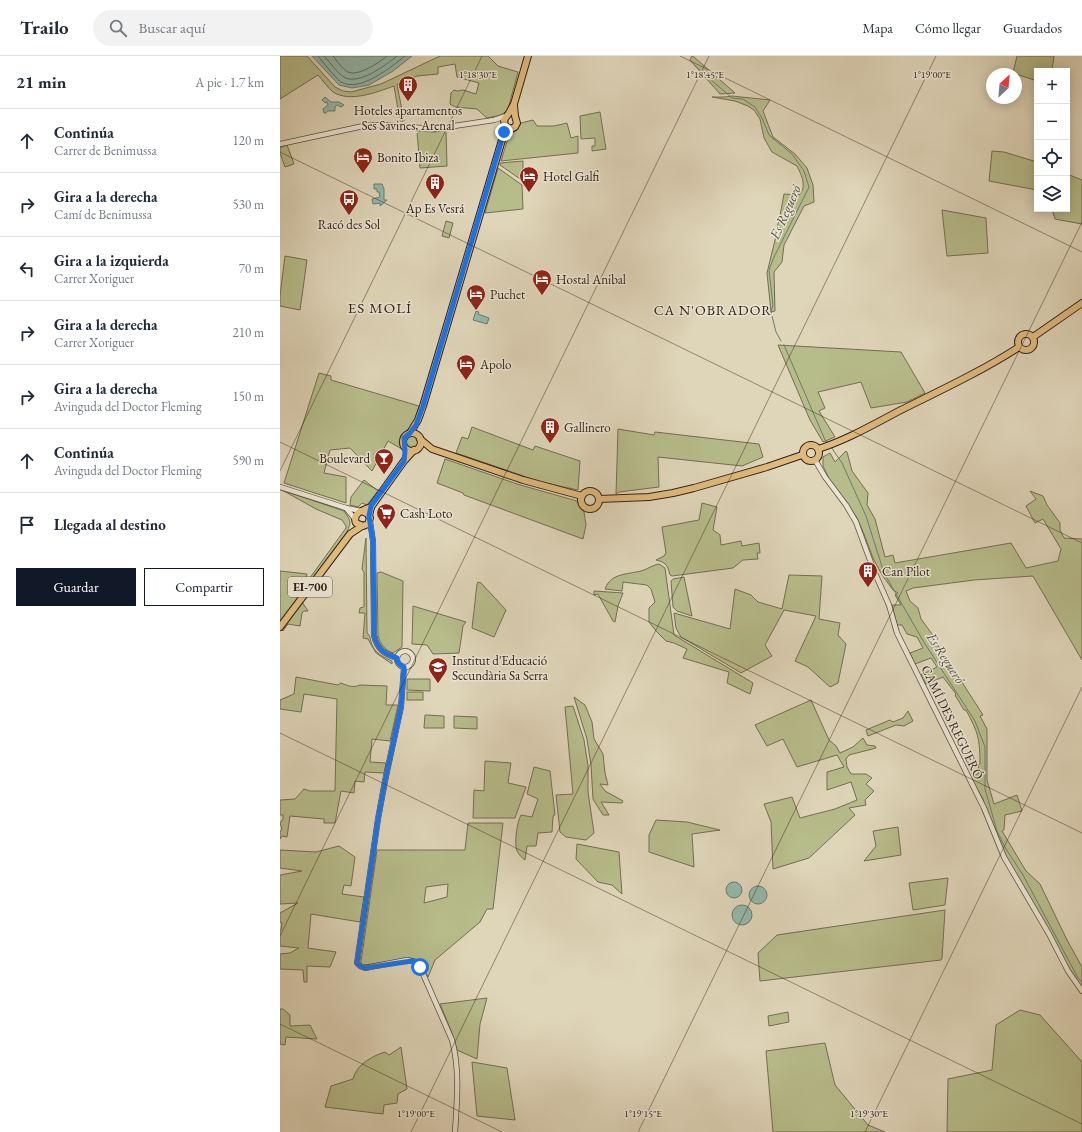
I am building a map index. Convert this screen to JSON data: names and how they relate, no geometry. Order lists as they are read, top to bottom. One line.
{"streets":{"main road":["EI-700"],"street":["CAMÍ DES REGUERÓ"]},"districts":["ES MOLÍ","CA N'OBRADOR"],"water":["Es Regueró"],"places":{"building":["Hoteles apartamentos Ses Savines, Arenal","Ap Es Vesrá","Gallinero","Can Pilot"],"hotel":["Bonito Ibiza","Hotel Galfi","Hostal Anibal","Puchet","Apolo"],"bus stop":["Racó des Sol"],"bar":["Boulevard"],"supermarket":["Cash Loto"],"school or university":["Institut d'Educació Secundària Sa Serra"]},"north":"top right","page":{"header":"Trailo","search":"Buscar aquí","nav":["Mapa","Cómo llegar","Guardados"],"heading":["21 min","A pie · 1.7 km"],"map_buttons":["+","−"],"list":[["Continúa","Carrer de Benimussa","120 m"],["Gira a la derecha","Camí de Benimussa","530 m"],["Gira a la izquierda","Carrer Xoriguer","70 m"],["Gira a la derecha","Carrer Xoriguer","210 m"],["Gira a la derecha","Avinguda del Doctor Fleming","150 m"],["Continúa","Avinguda del Doctor Fleming","590 m"],"Llegada al destino"],"buttons":["Guardar","Compartir"]},"coordinates":["1°18'30\"E","1°18'45\"E","1°19'00\"E","1°19'15\"E","1°19'30\"E"]}
